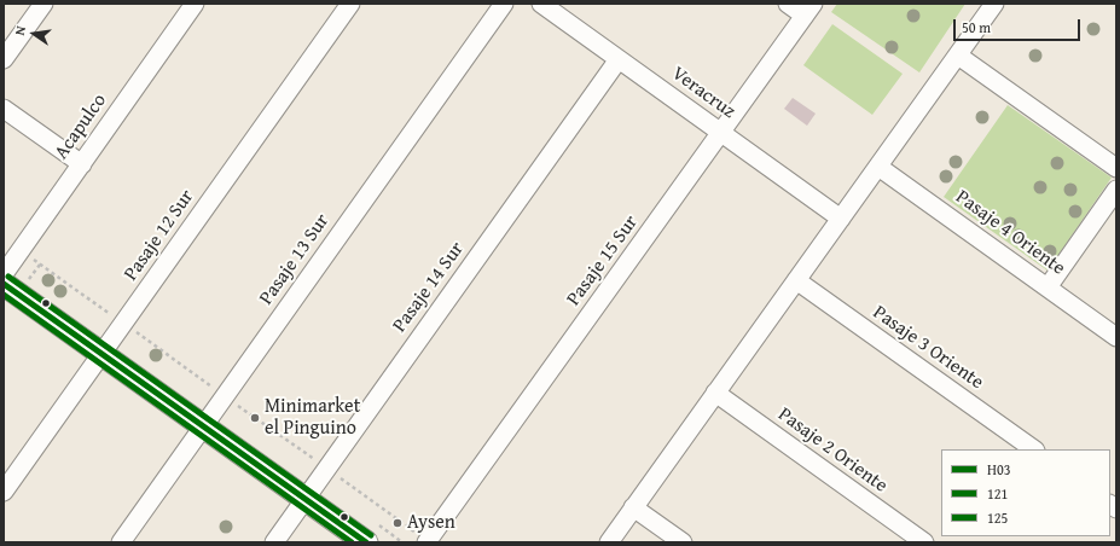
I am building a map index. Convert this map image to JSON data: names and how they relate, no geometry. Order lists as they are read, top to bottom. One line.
{"streets":{"street":["Veracruz","Acapulco","Pasaje 4 Oriente","Pasaje 12 Sur","Pasaje 13 Sur","Pasaje 15 Sur","Pasaje 14 Sur","Pasaje 3 Oriente","Pasaje 2 Oriente"]},"crossings":[["Veracruz","Pasaje 15 Sur"],["Veracruz","Pasaje 14 Sur"]],"places":["Minimarket el Pinguino","Aysen"],"lines":["transit line 125","transit line H03","transit line 121"],"legend":["H03","121","125"],"scale_bar":"50 m","north":"left"}
